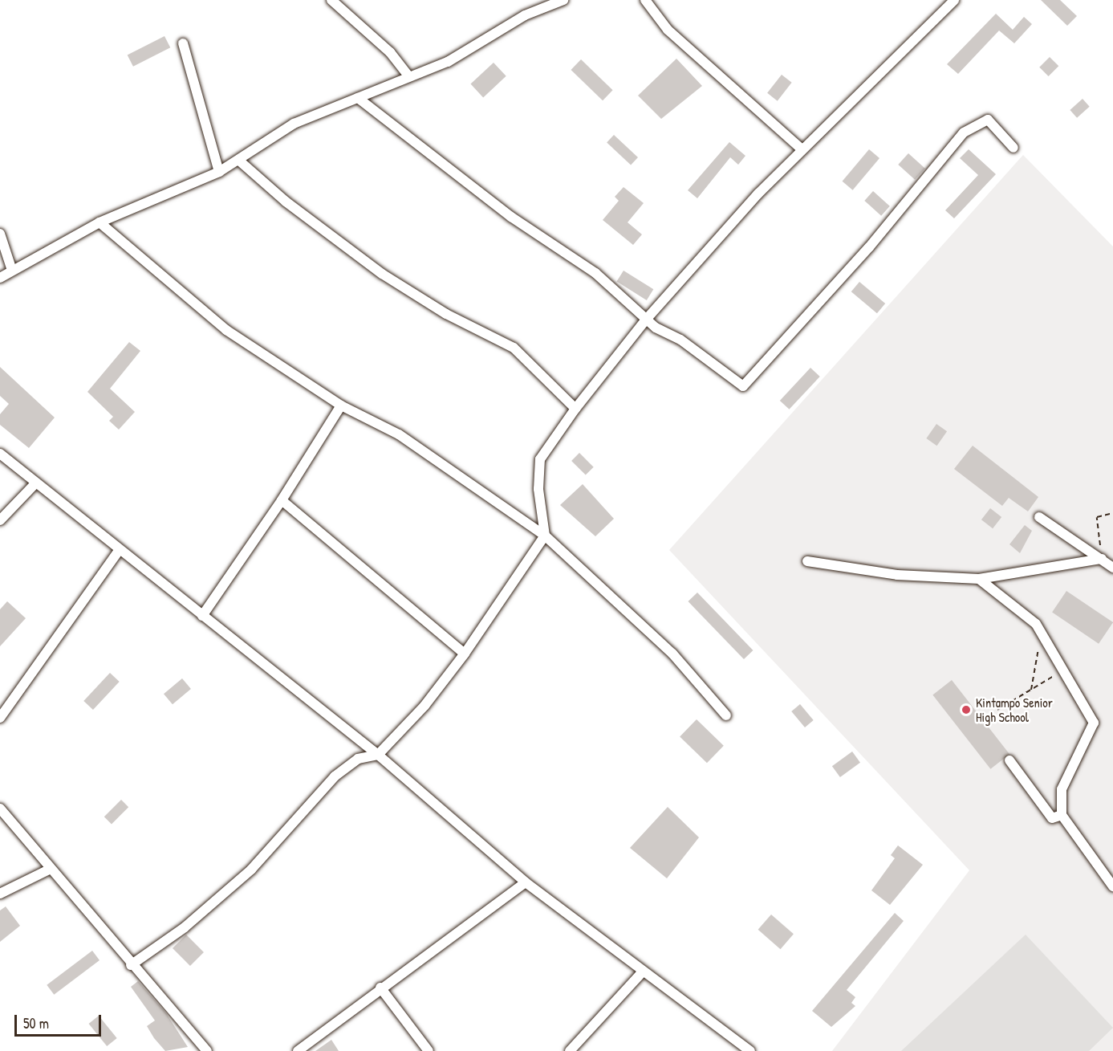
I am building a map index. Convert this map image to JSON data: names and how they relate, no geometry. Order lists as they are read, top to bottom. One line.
{"places":["Kintampo Senior High School"],"scale_bar":"50 m"}
